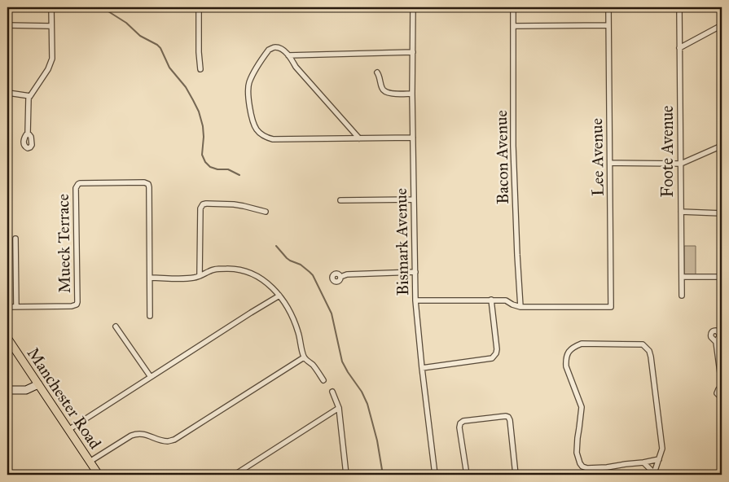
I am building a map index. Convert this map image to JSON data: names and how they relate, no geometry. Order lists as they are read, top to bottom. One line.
{"streets":{"main road":["Manchester Road"],"street":["Foote Avenue","Bacon Avenue","Lee Avenue","Bismark Avenue","Mueck Terrace"]},"crossings":[["Bacon Avenue","Lee Avenue"]]}
